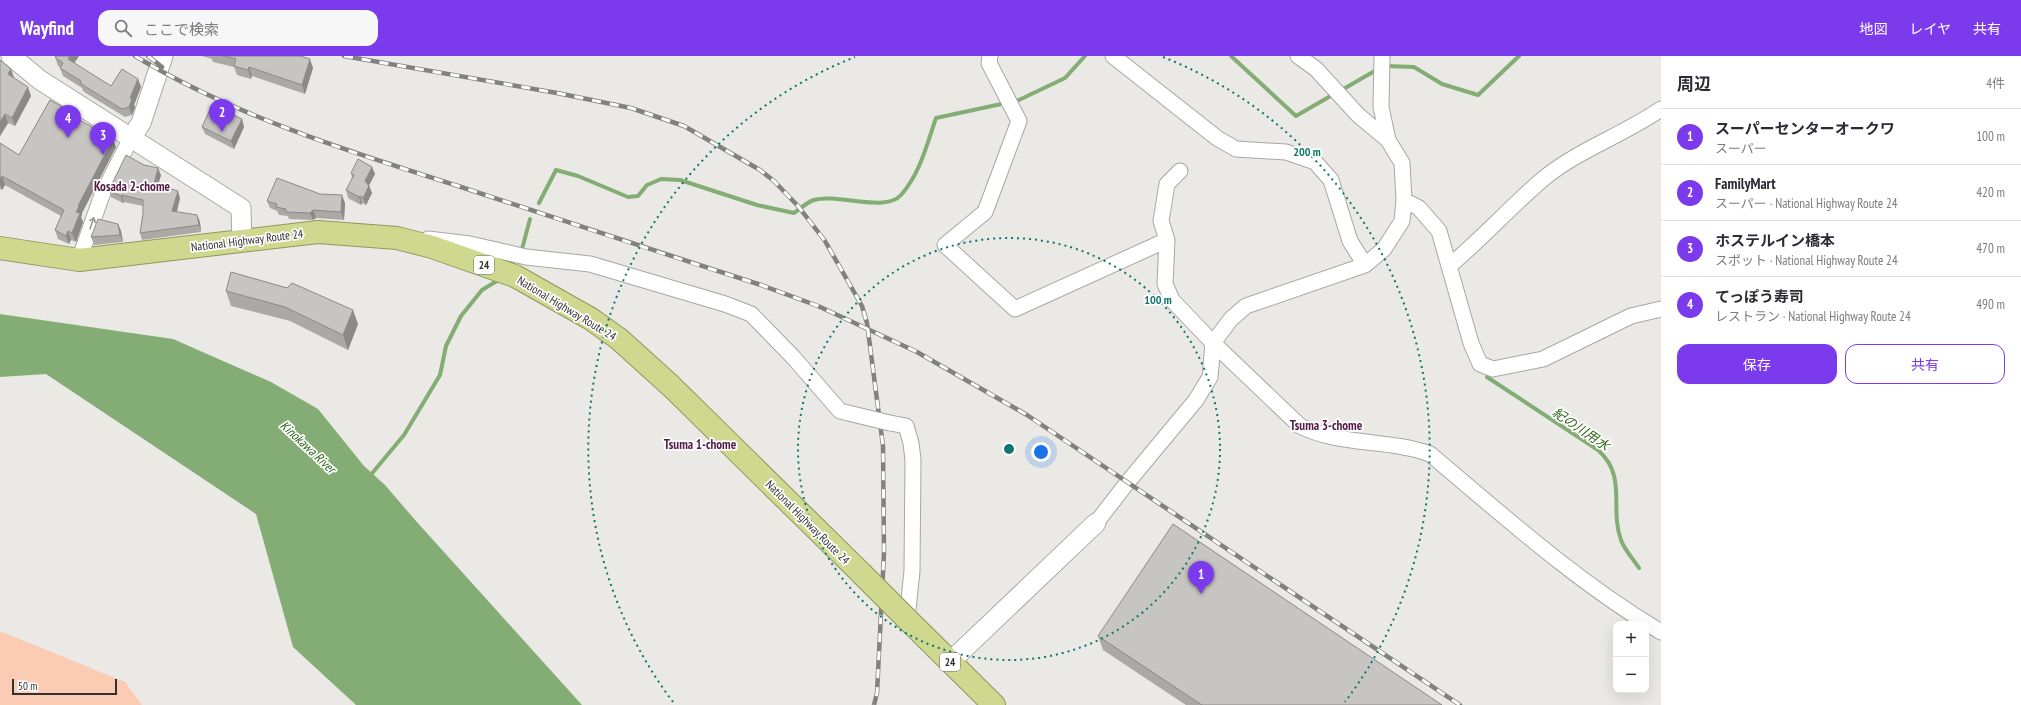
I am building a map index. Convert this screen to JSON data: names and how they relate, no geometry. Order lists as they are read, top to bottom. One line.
{"streets":{"highway":["National Highway Route 24","24"]},"districts":["Kosada 2-chome","Tsuma 3-chome","Tsuma 1-chome"],"water":["紀の川用水","Kinokawa River"],"scale_bar":"50 m","page":{"header":"Wayfind","search":"ここで検索","nav":["地図","レイヤ","共有"],"heading":["周辺","4件"],"pins":["2","4","3","1"],"list":[{"mark":"1","name":"スーパーセンターオークワ","note":"スーパー","value":"100 m"},{"mark":"2","name":"FamilyMart","note":"スーパー · National Highway Route 24","value":"420 m"},{"mark":"3","name":"ホステルイン橋本","note":"スポット · National Highway Route 24","value":"470 m"},{"mark":"4","name":"てっぽう寿司","note":"レストラン · National Highway Route 24","value":"490 m"}],"buttons":["保存","共有"],"map_buttons":["+","−"],"scale":"50 m"},"rings":["200 m","100 m"]}
